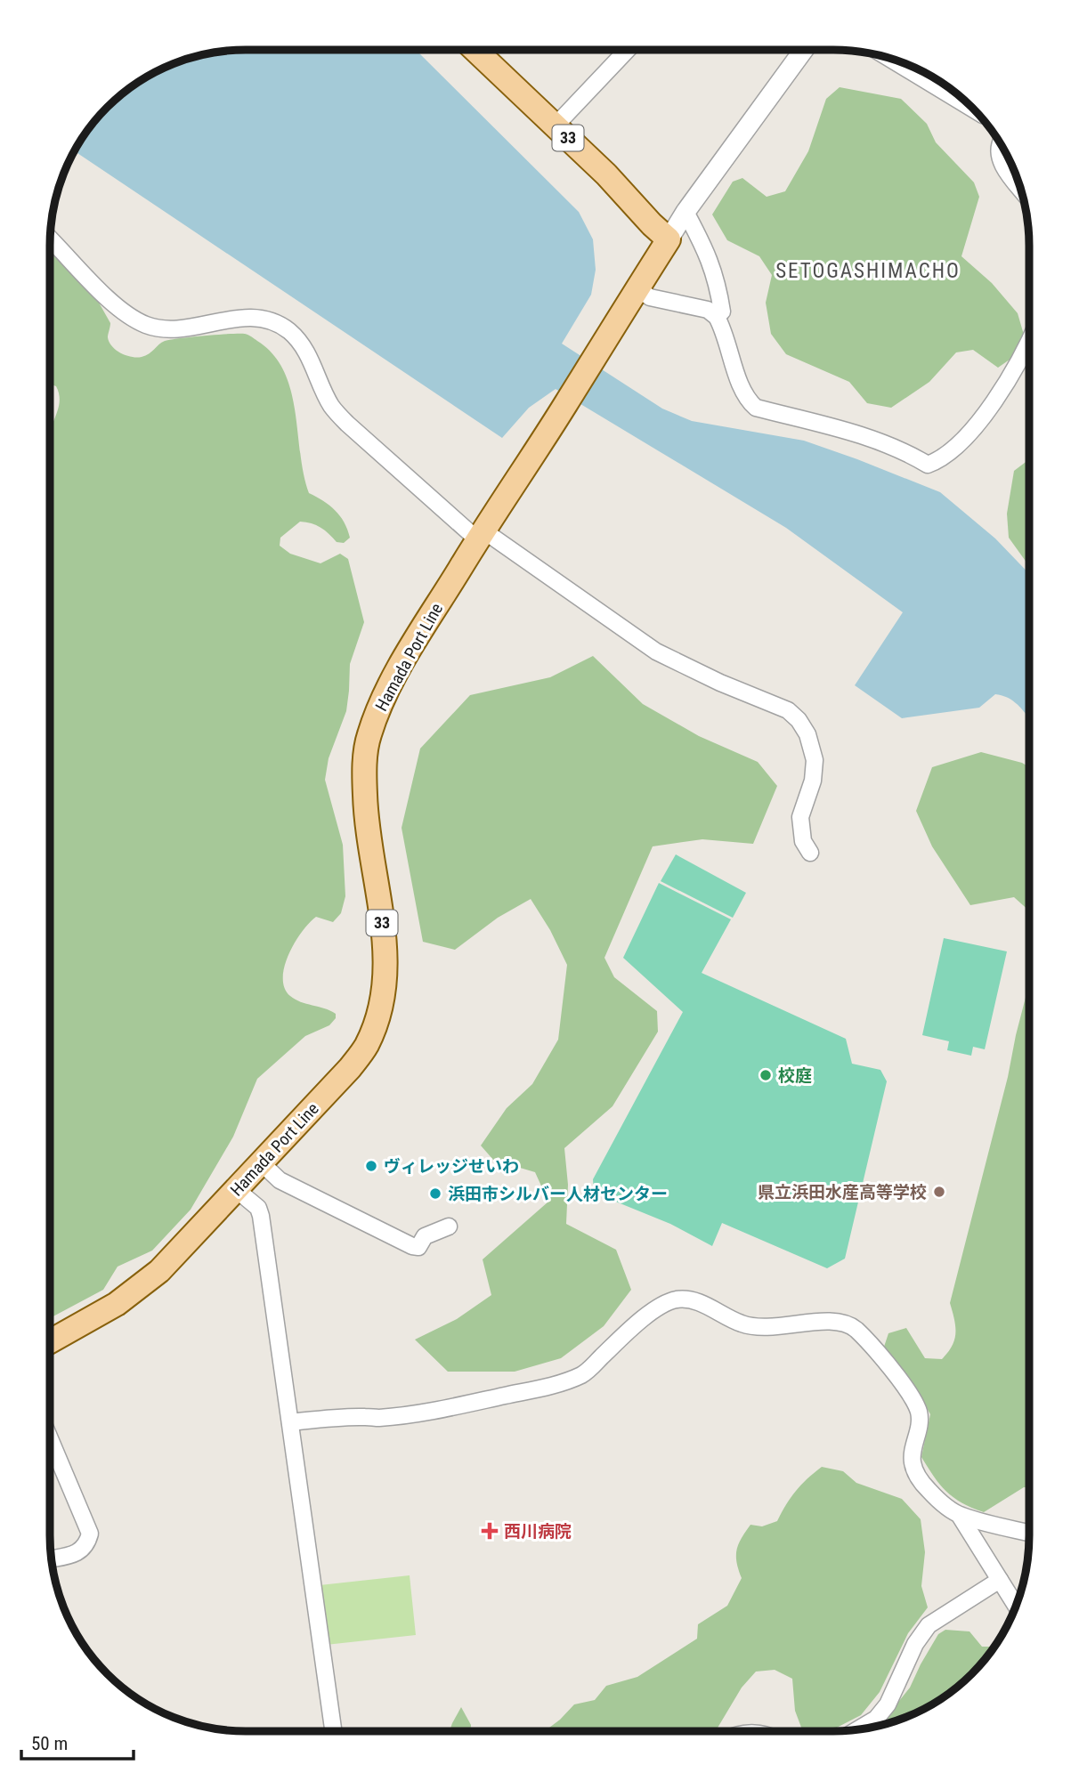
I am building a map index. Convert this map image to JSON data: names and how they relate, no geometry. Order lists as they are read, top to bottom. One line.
{"streets":{"main road":["33","Hamada Port Line"]},"crossings":[["33","Hamada Port Line"]],"districts":["SETOGASHIMACHO"],"places":{"other":["校庭","ヴィレッジせいわ","県立浜田水産高等学校","浜田市シルバー人材センター"],"health":["西川病院"]},"scale_bar":"50 m"}
